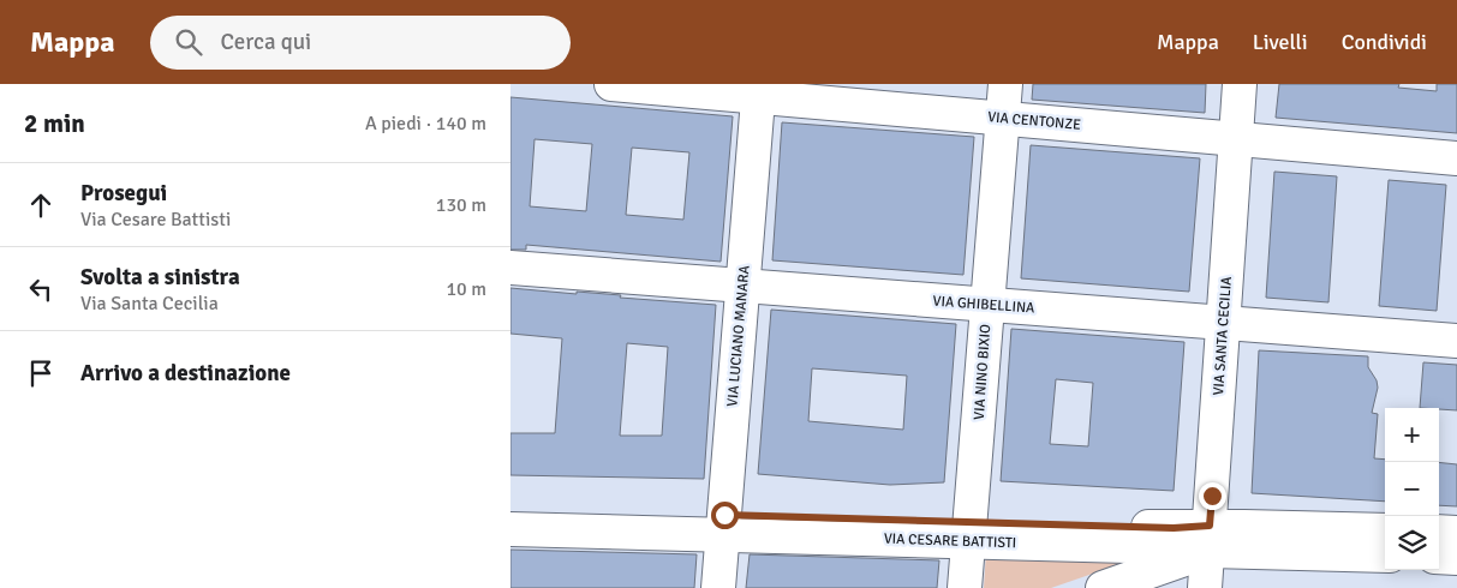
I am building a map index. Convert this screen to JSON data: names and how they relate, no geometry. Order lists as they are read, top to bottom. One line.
{"streets":{"street":["VIA CENTONZE","VIA GHIBELLINA","VIA LUCIANO MANARA","VIA SANTA CECILIA","VIA NINO BIXIO","VIA CESARE BATTISTI"]},"crossings":[["VIA CENTONZE","VIA LUCIANO MANARA"],["VIA CENTONZE","VIA SANTA CECILIA"],["VIA CENTONZE","VIA NINO BIXIO"],["VIA GHIBELLINA","VIA LUCIANO MANARA"],["VIA GHIBELLINA","VIA SANTA CECILIA"],["VIA GHIBELLINA","VIA NINO BIXIO"],["VIA LUCIANO MANARA","VIA CESARE BATTISTI"],["VIA SANTA CECILIA","VIA CESARE BATTISTI"],["VIA NINO BIXIO","VIA CESARE BATTISTI"]],"page":{"header":"Mappa","search":"Cerca qui","nav":["Mappa","Livelli","Condividi"],"heading":["2 min","A piedi · 140 m"],"list":[["Prosegui","Via Cesare Battisti","130 m"],["Svolta a sinistra","Via Santa Cecilia","10 m"],"Arrivo a destinazione"],"map_buttons":["+","−"]}}
